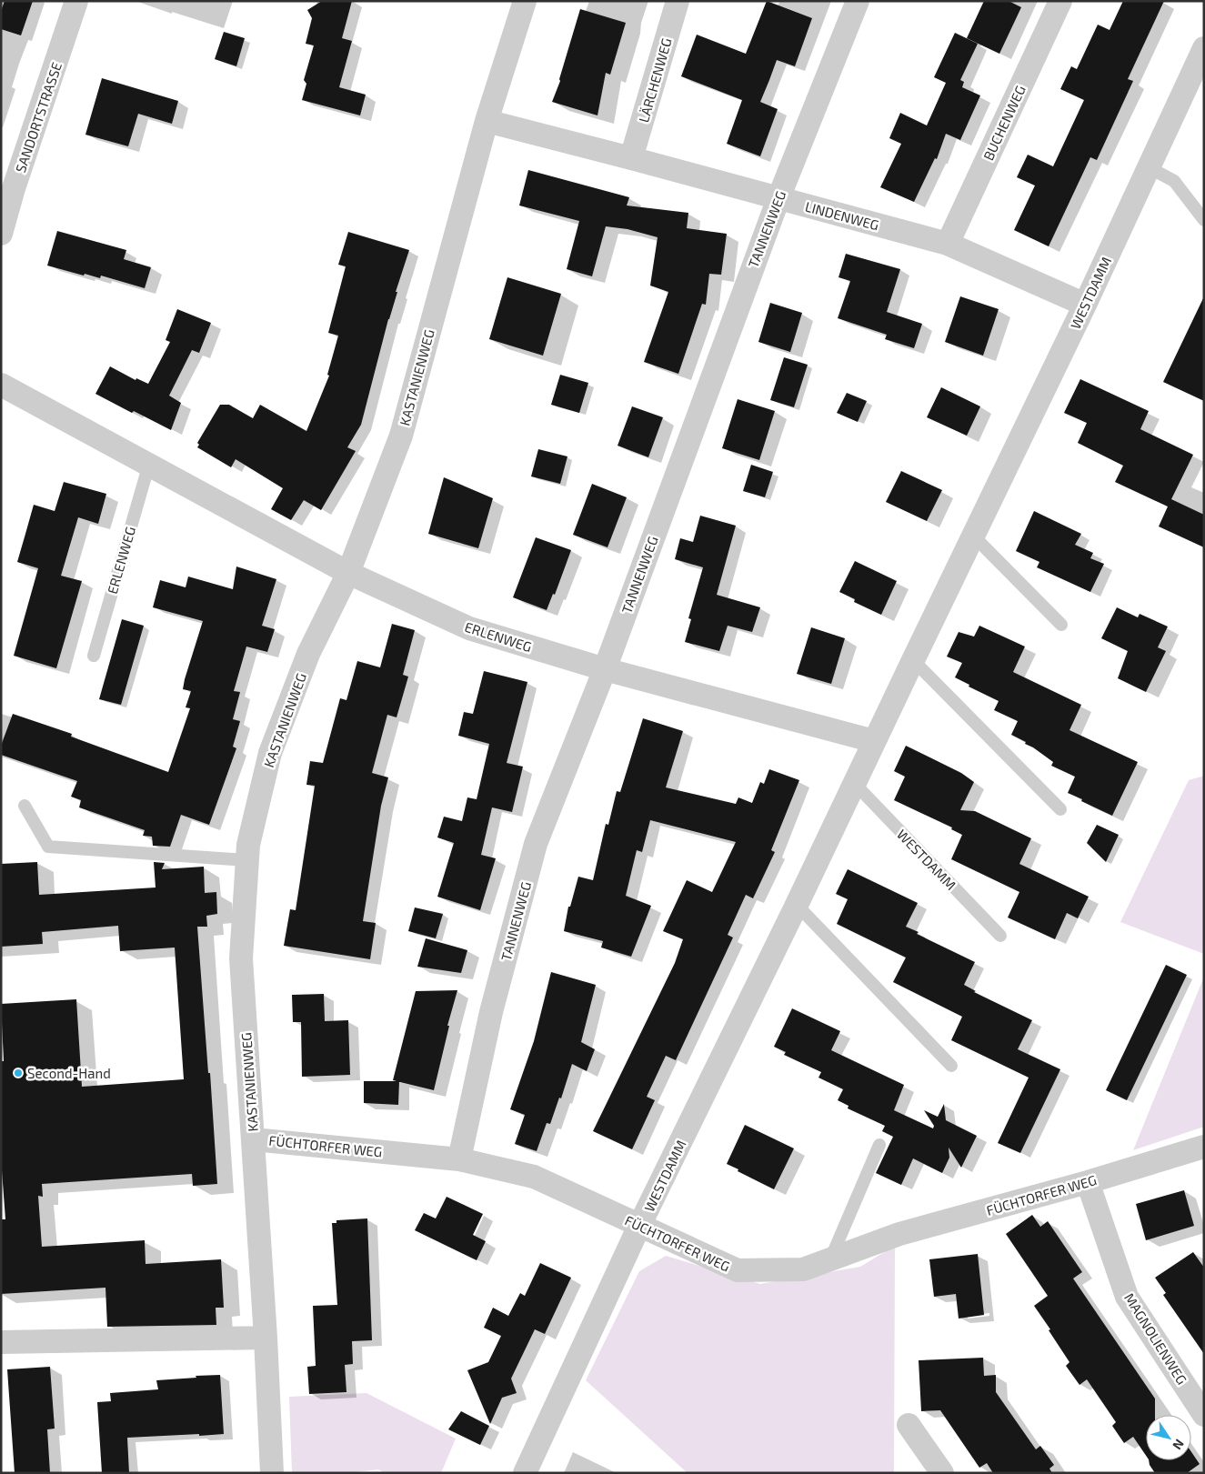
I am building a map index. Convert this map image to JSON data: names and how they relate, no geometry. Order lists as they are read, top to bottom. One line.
{"streets":{"street":["LÄRCHENWEG","SANDORTSTRASSE","BUCHENWEG","LINDENWEG","TANNENWEG","WESTDAMM","KASTANIENWEG","ERLENWEG","FÜCHTORFER WEG","MAGNOLIENWEG"]},"crossings":[["LÄRCHENWEG","LINDENWEG"],["BUCHENWEG","LINDENWEG"],["LINDENWEG","TANNENWEG"],["LINDENWEG","WESTDAMM"],["LINDENWEG","KASTANIENWEG"],["TANNENWEG","ERLENWEG"],["TANNENWEG","FÜCHTORFER WEG"],["WESTDAMM","ERLENWEG"],["WESTDAMM","FÜCHTORFER WEG"],["KASTANIENWEG","ERLENWEG"],["KASTANIENWEG","FÜCHTORFER WEG"],["FÜCHTORFER WEG","MAGNOLIENWEG"]],"places":["Second-Hand"],"north":"bottom right"}
